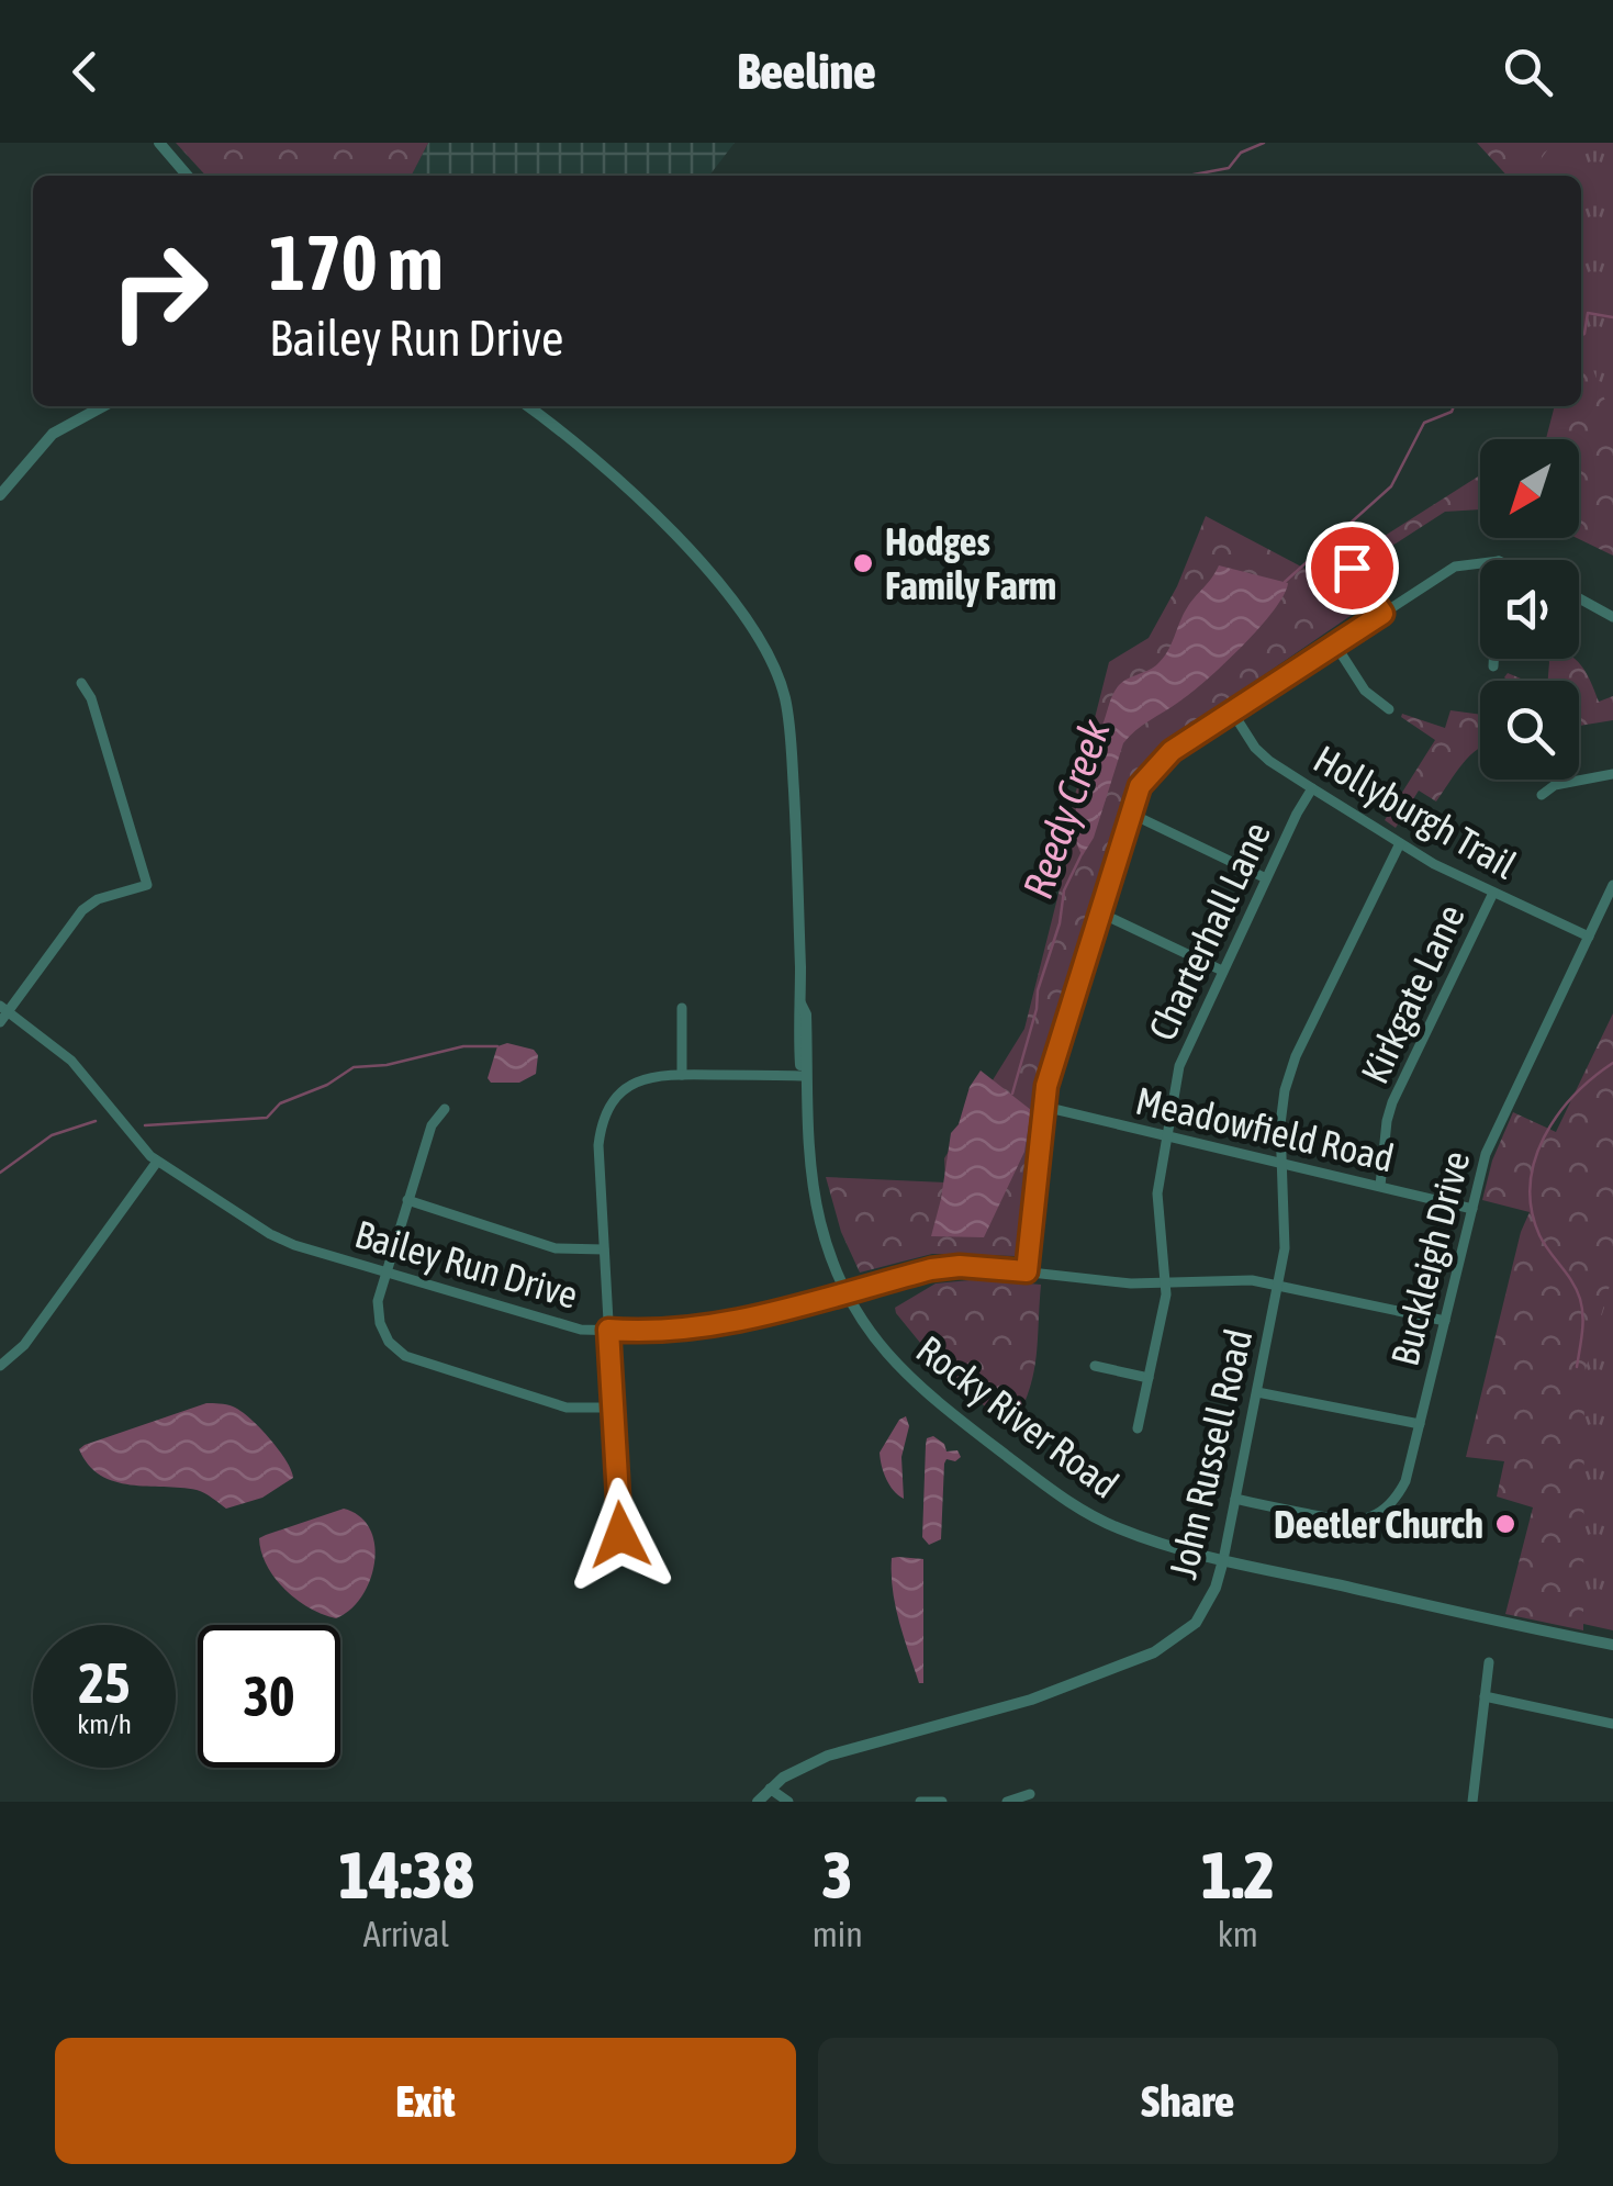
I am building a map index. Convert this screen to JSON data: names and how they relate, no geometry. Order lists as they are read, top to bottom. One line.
{"streets":{"street":["Hollyburgh Trail","Charterhall Lane","Kirkgate Lane","Meadowfield Road","Buckleigh Drive","Bailey Run Drive","Rocky River Road","John Russell Road"]},"crossings":[["Hollyburgh Trail","Charterhall Lane"],["Hollyburgh Trail","Kirkgate Lane"],["Hollyburgh Trail","Buckleigh Drive"],["Hollyburgh Trail","John Russell Road"],["Charterhall Lane","Meadowfield Road"],["Charterhall Lane","Bailey Run Drive"],["Kirkgate Lane","Meadowfield Road"],["Meadowfield Road","Buckleigh Drive"],["Meadowfield Road","John Russell Road"],["Buckleigh Drive","Bailey Run Drive"],["Buckleigh Drive","John Russell Road"],["Bailey Run Drive","Rocky River Road"],["Bailey Run Drive","John Russell Road"],["Rocky River Road","John Russell Road"]],"water":["Reedy Creek"],"places":["Hodges Family Farm","Deetler Church"],"north":"bottom left","page":{"header":"Beeline","turn":["170 m","Bailey Run Drive"],"speed":"25 km/h","limit":"30","eta":["14:38","Arrival","3","min","1.2","km"],"buttons":["Exit","Share"]}}
